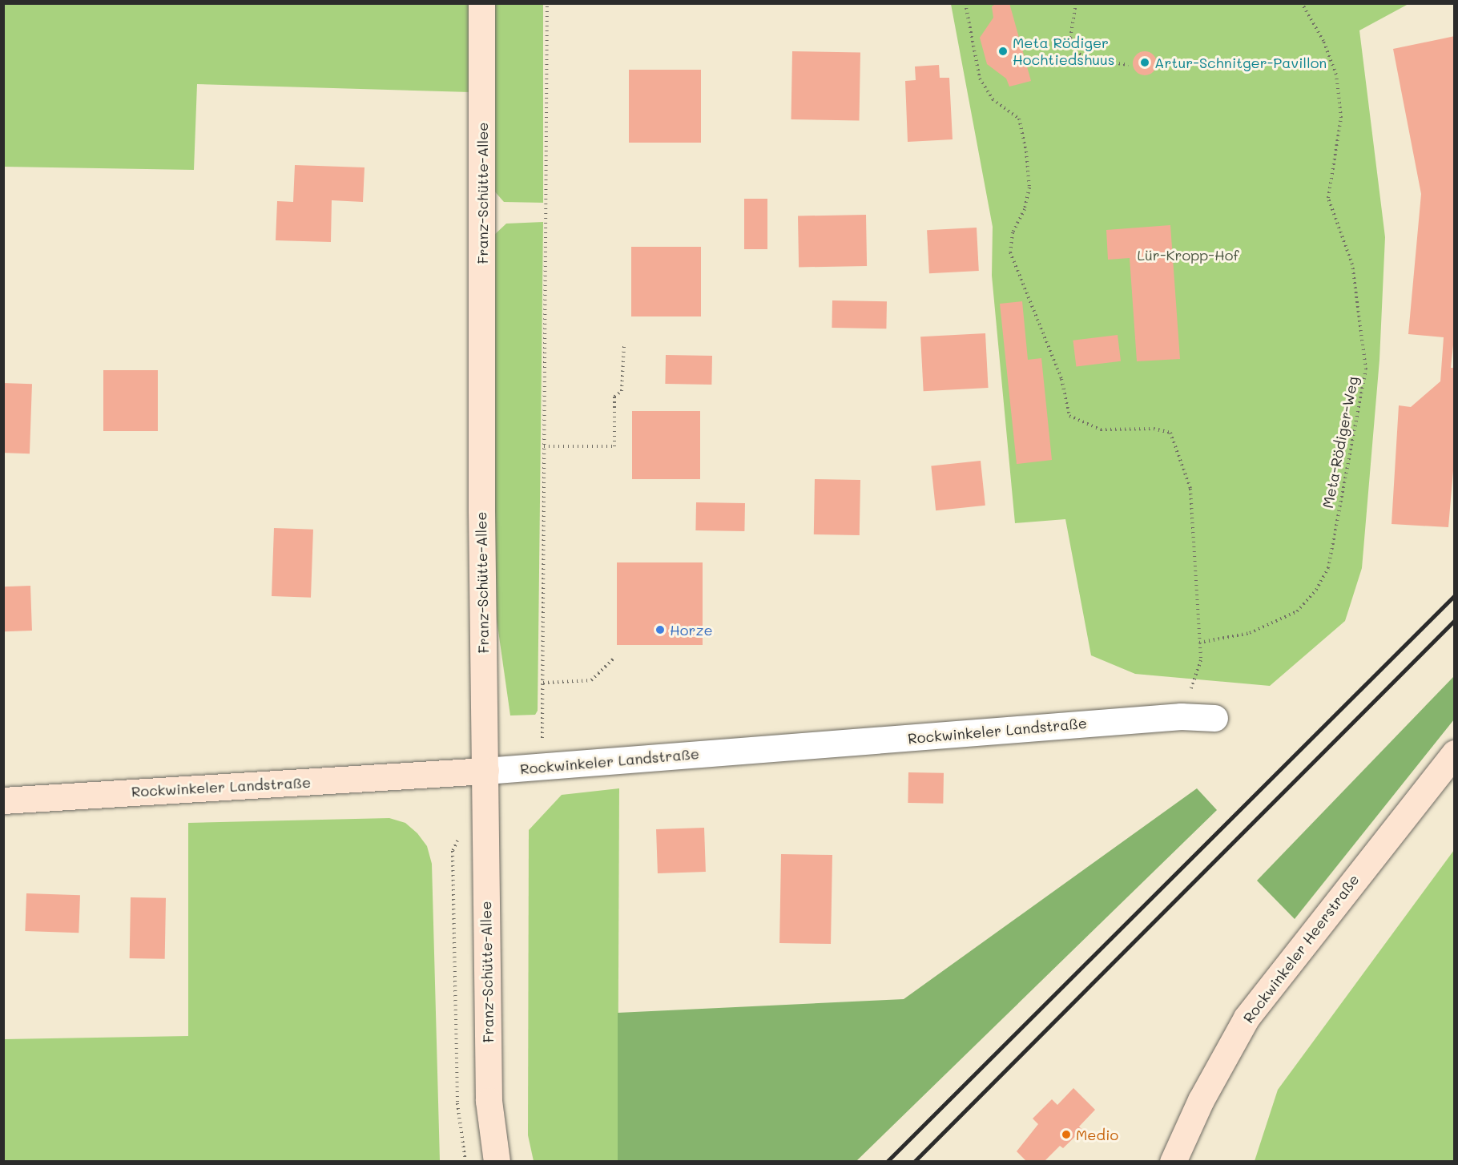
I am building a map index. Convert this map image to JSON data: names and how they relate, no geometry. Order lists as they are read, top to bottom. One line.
{"streets":{"main road":["Franz-Schütte-Allee","Rockwinkeler Landstraße","Rockwinkeler Heerstraße"],"path":["Meta-Rödiger-Weg"]},"crossings":[["Franz-Schütte-Allee","Rockwinkeler Landstraße"]],"parks":["Lür-Kropp-Hof"],"places":["Meta Rödiger Hochtiedshuus","Artur-Schnitger-Pavillon","Horze","Medio"]}
